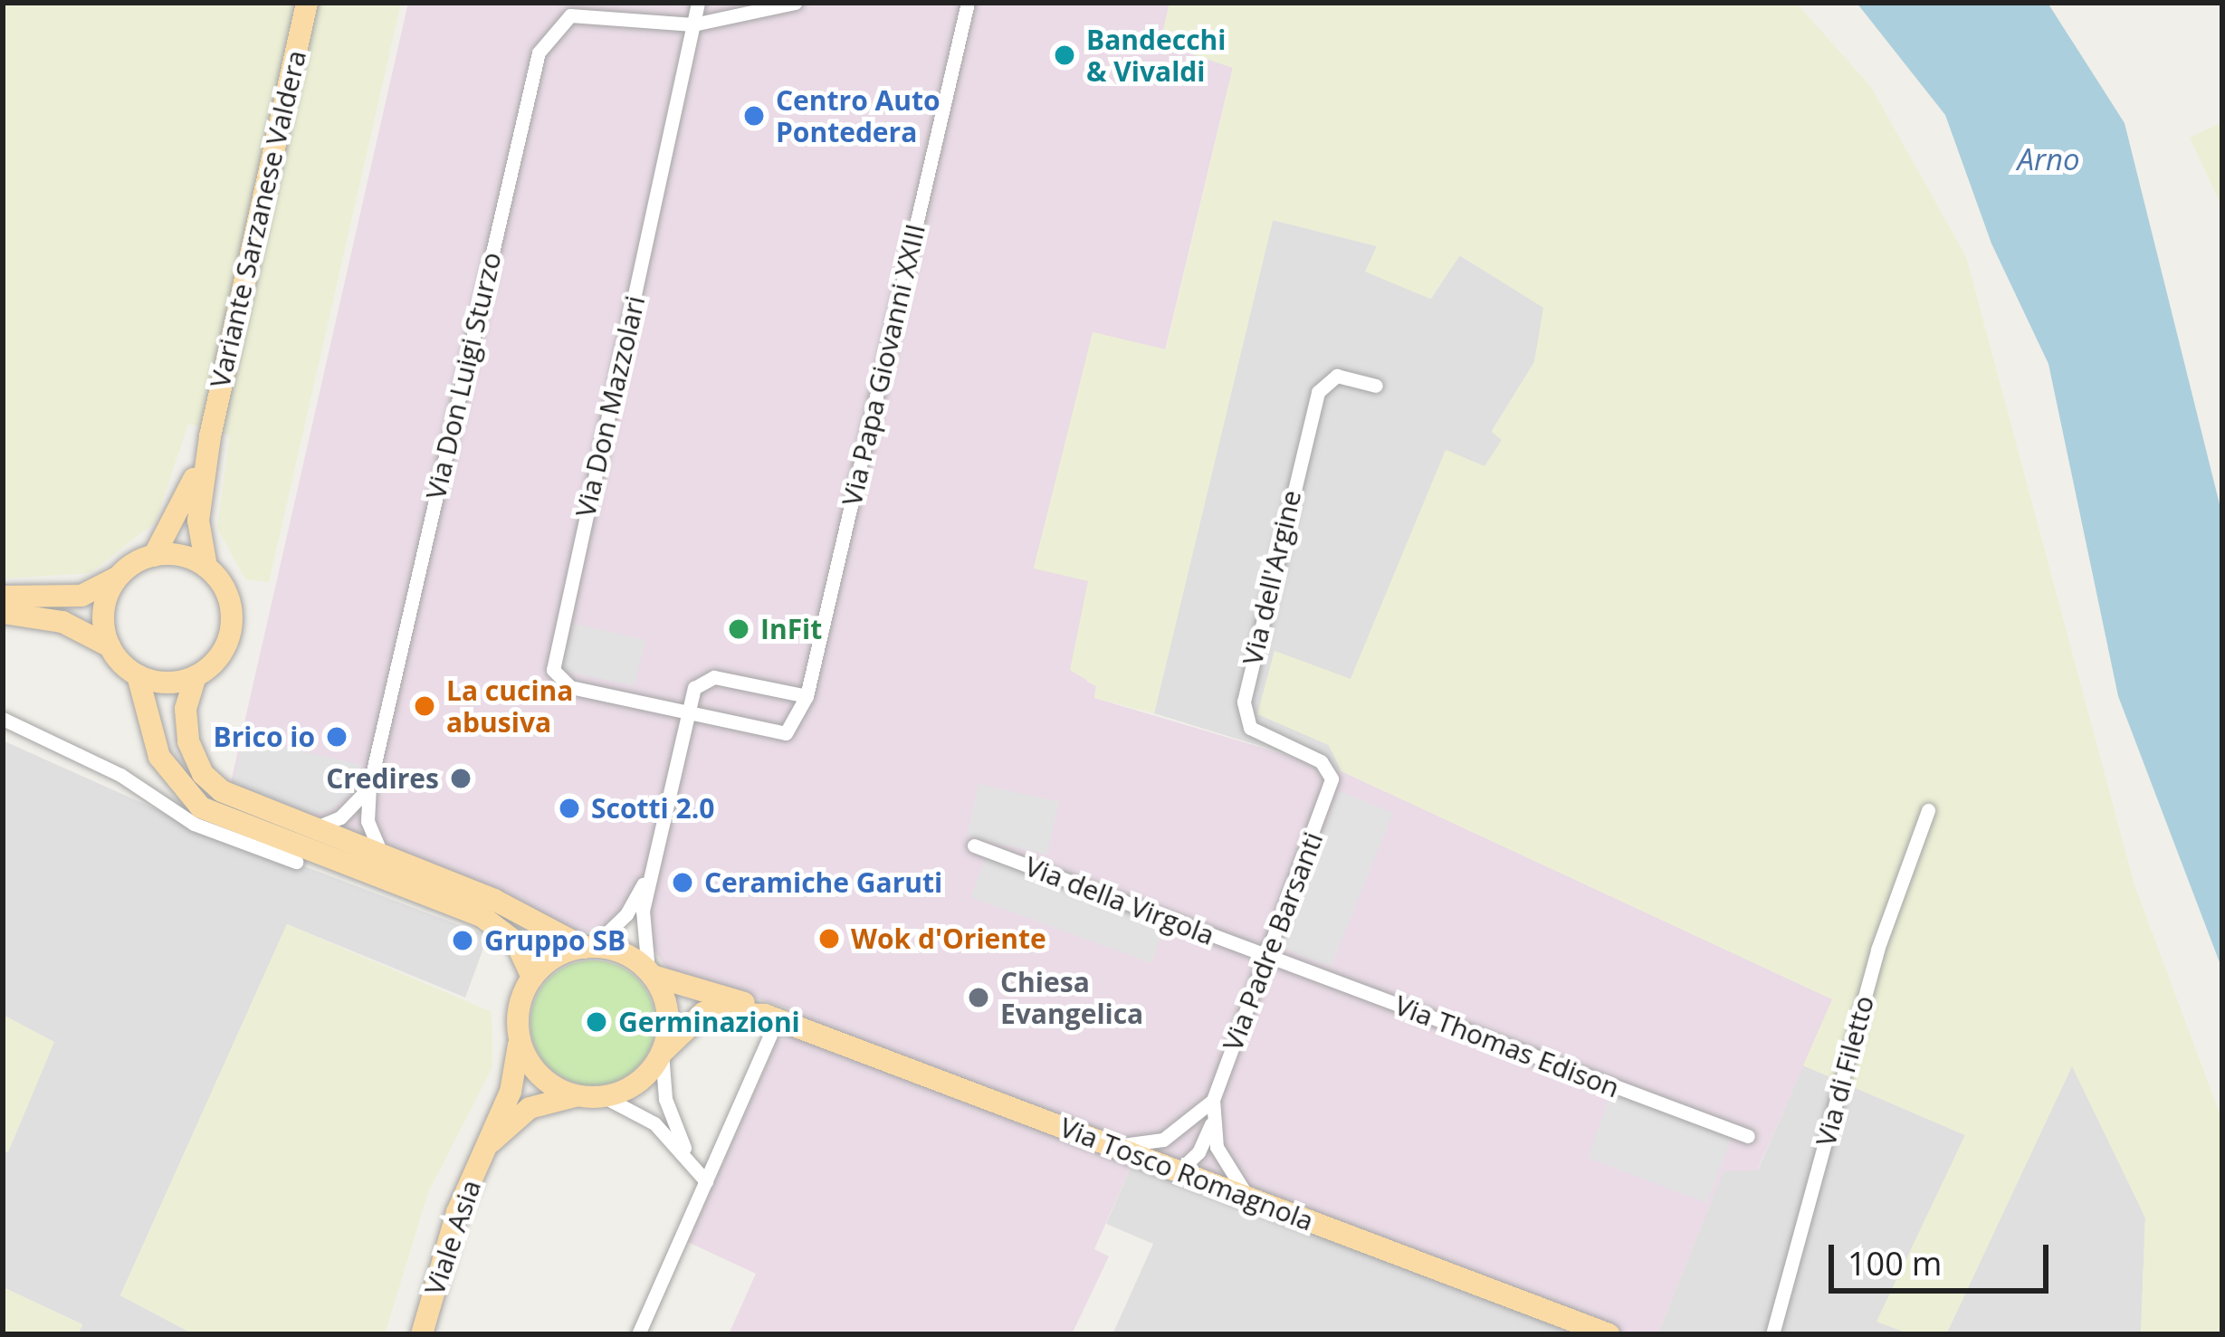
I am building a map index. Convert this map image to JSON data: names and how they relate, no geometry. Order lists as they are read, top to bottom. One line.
{"streets":{"main road":["Variante Sarzanese Valdera","Via Tosco Romagnola","Viale Asia"],"street":["Via Papa Giovanni XXIII","Via Don Luigi Sturzo","Via Don Mazzolari","Via dell'Argine","Via della Virgola","Via Padre Barsanti","Via Thomas Edison","Via di Filetto"]},"crossings":[["Via Papa Giovanni XXIII","Via Don Mazzolari"],["Via Don Luigi Sturzo","Via Don Mazzolari"],["Via dell'Argine","Via Padre Barsanti"],["Via della Virgola","Via Padre Barsanti"],["Via della Virgola","Via Thomas Edison"],["Via Padre Barsanti","Via Thomas Edison"],["Via Padre Barsanti","Via Tosco Romagnola"],["Via Tosco Romagnola","Viale Asia"]],"water":["Arno"],"places":["Bandecchi & Vivaldi","Centro Auto Pontedera","InFit","La cucina abusiva","Brico io","Credires","Scotti 2.0","Ceramiche Garuti","Wok d'Oriente","Gruppo SB","Chiesa Evangelica","Germinazioni"],"scale_bar":"100 m"}
